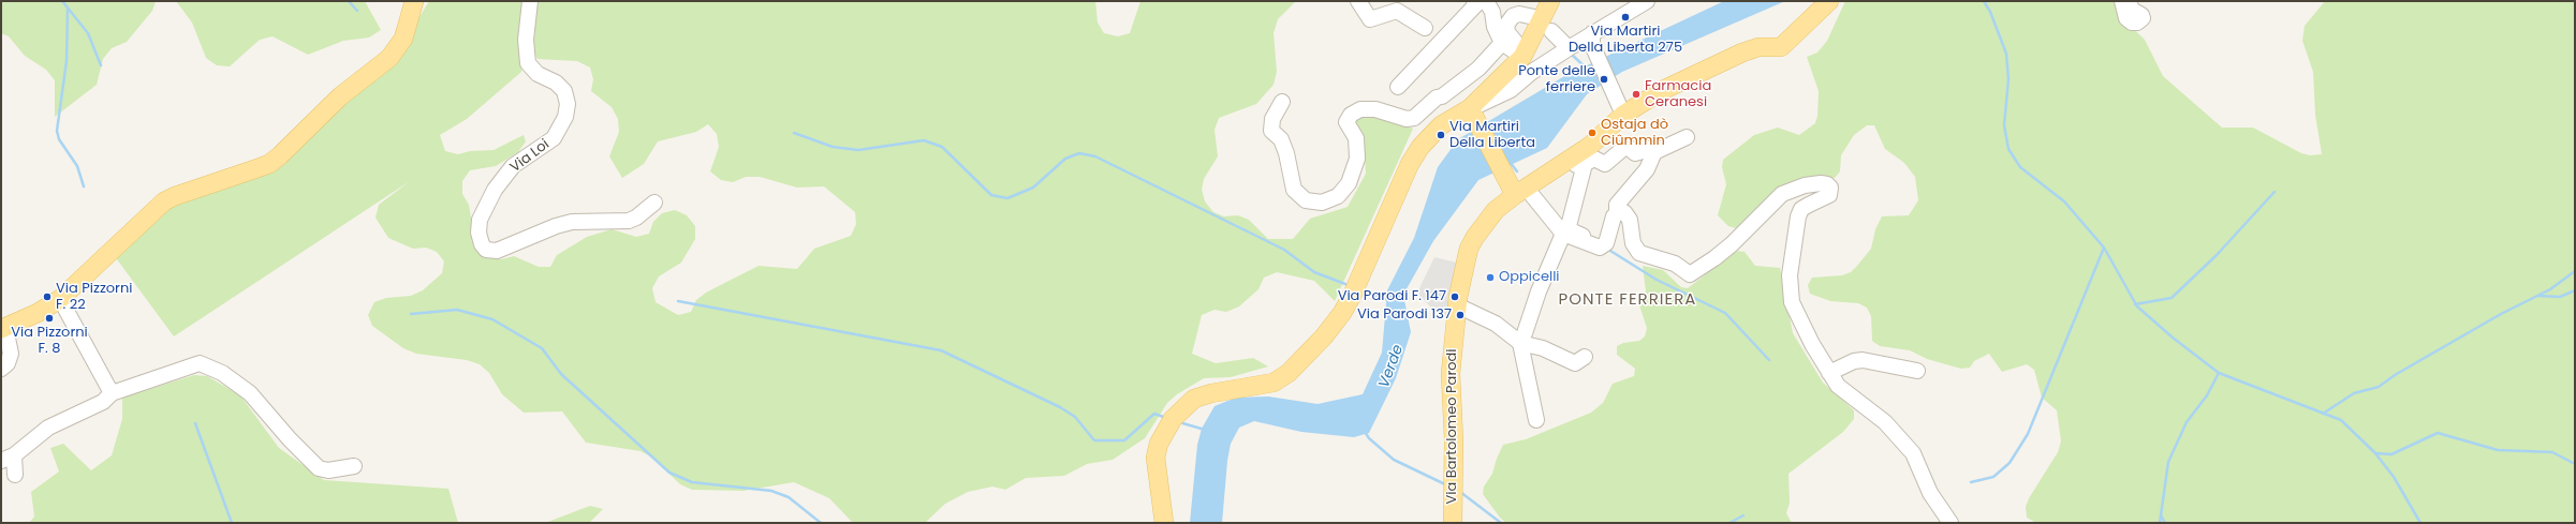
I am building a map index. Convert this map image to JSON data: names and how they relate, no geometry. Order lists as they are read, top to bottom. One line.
{"streets":{"main road":["Via Bartolomeo Parodi"],"street":["Via Loi"]},"districts":["PONTE FERRIERA"],"water":["Verde"],"places":["Via Martiri Della Liberta 275","Ponte delle ferriere","Farmacia Ceranesi","Ostaja dò Ciûmmin","Via Martiri Della Liberta","Oppicelli","Via Pizzorni F. 22","Via Parodi F. 147","Via Parodi 137","Via Pizzorni F. 8"]}
